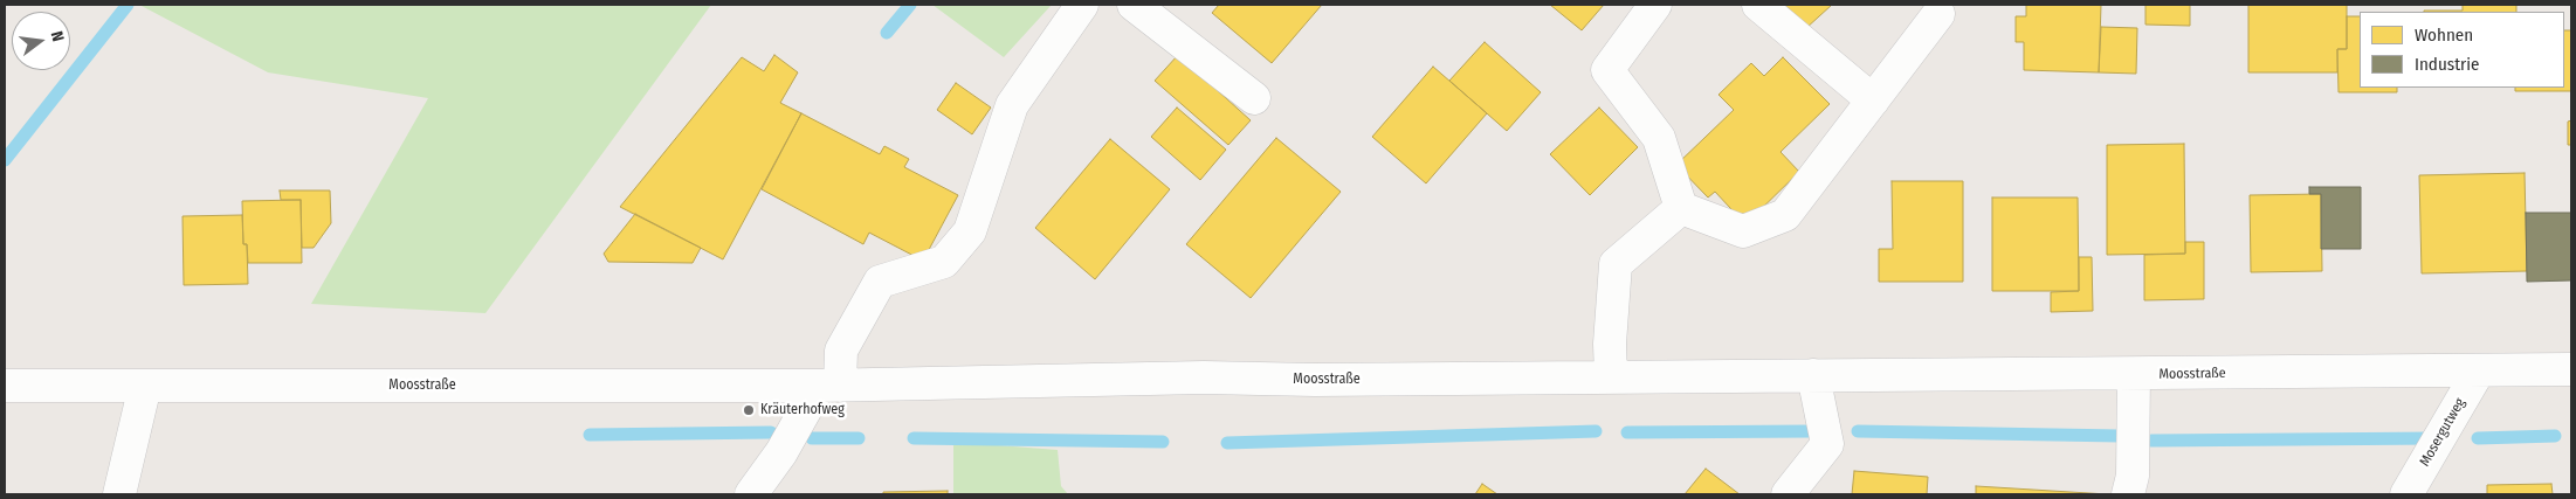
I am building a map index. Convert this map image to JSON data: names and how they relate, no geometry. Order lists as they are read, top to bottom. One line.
{"streets":{"street":["Moosstraße","Mosergutweg"]},"crossings":[["Moosstraße","Mosergutweg"]],"places":["Kräuterhofweg"],"legend":["Wohnen","Industrie"],"north":"right"}
